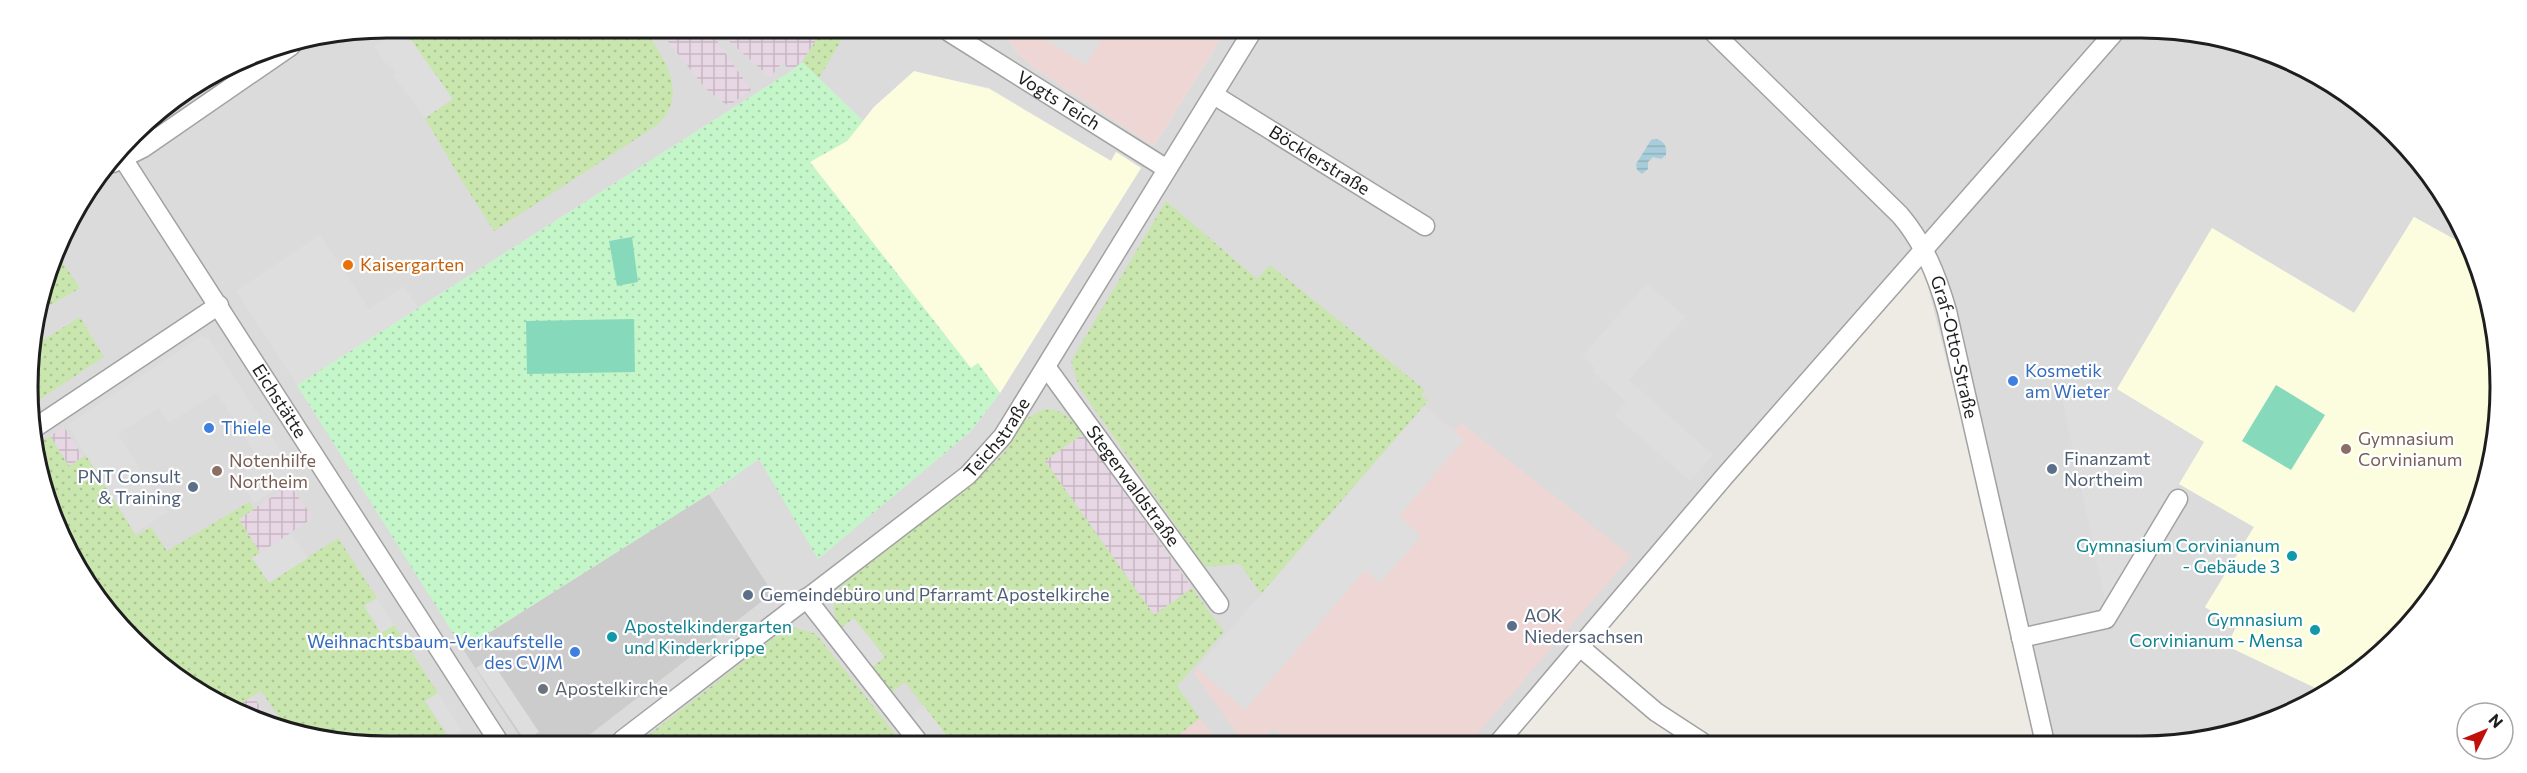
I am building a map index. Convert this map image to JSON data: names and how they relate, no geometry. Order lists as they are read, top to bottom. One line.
{"streets":{"street":["Vogts Teich","Böcklerstraße","Graf-Otto-Straße","Eichstätte","Teichstraße","Stegerwaldstraße"]},"crossings":[["Vogts Teich","Teichstraße"],["Böcklerstraße","Teichstraße"],["Teichstraße","Stegerwaldstraße"]],"places":["Kaisergarten","Kosmetik am Wieter","Thiele","Gymnasium Corvinianum","Finanzamt Northeim","Notenhilfe Northeim","PNT Consult & Training","Gymnasium Corvinianum - Gebäude 3","Gemeindebüro und Pfarramt Apostelkirche","AOK Niedersachsen","Gymnasium Corvinianum - Mensa","Apostelkindergarten und Kinderkrippe","Weihnachtsbaum-Verkaufstelle des CVJM","Apostelkirche"],"north":"top right"}
